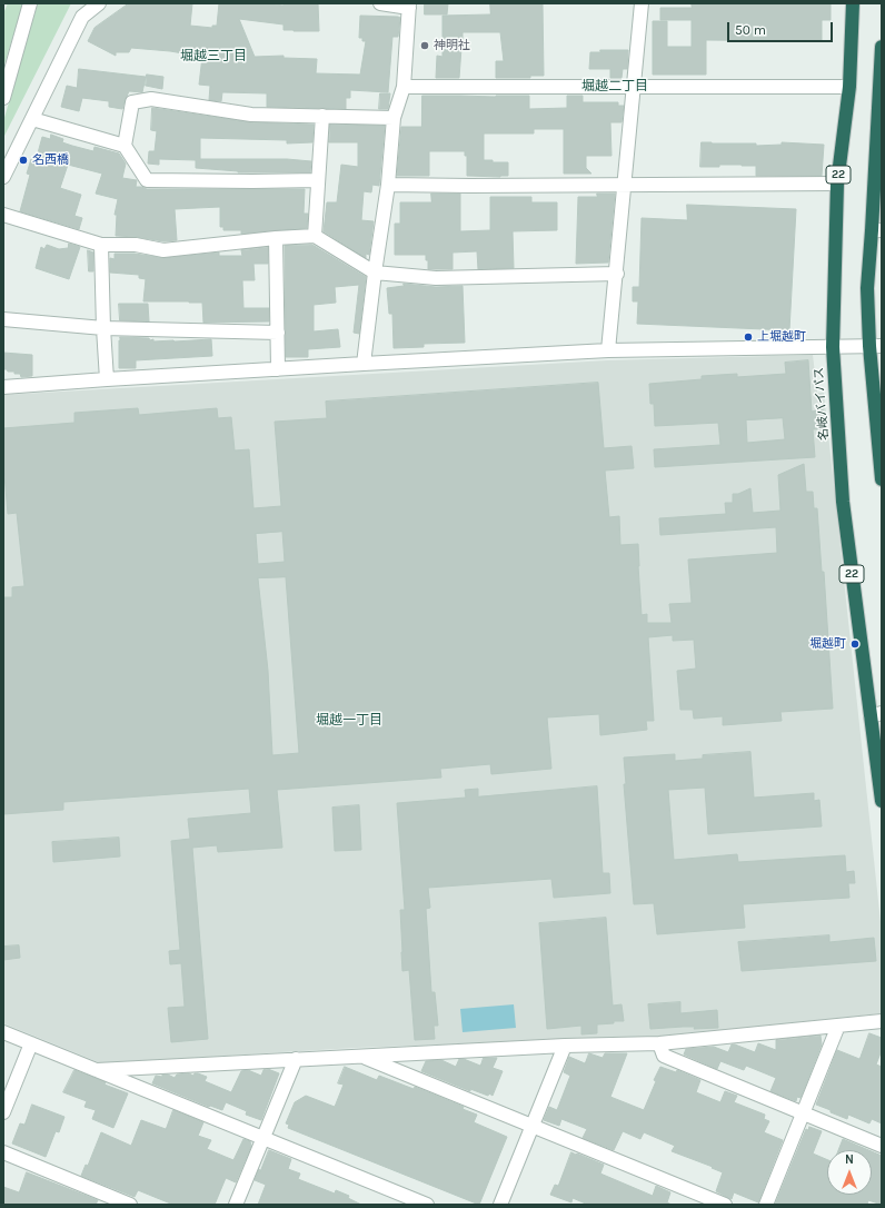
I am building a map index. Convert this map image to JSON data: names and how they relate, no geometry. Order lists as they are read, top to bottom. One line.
{"streets":{"highway":["22","名岐バイパス"]},"districts":["堀越三丁目","堀越二丁目","堀越一丁目"],"places":["神明社","名西橋","上堀越町","堀越町"],"scale_bar":"50 m","north":"top"}
